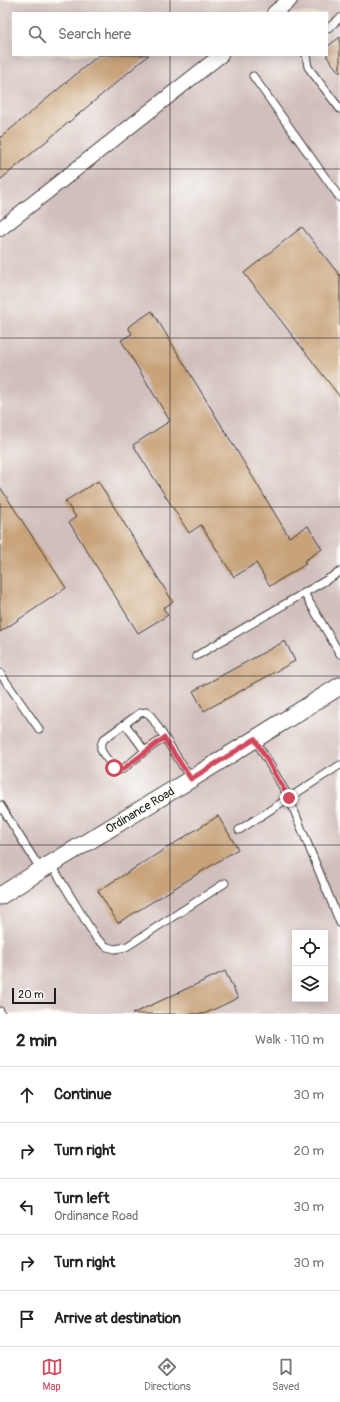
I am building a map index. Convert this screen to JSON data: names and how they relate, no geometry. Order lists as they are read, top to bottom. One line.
{"streets":{"street":["Ordinance Road"]},"scale_bar":"20 m","page":{"search":"Search here","scale":"20 m","heading":["2 min","Walk · 110 m"],"list":[["Continue","30 m"],["Turn right","20 m"],["Turn left","Ordinance Road","30 m"],["Turn right","30 m"],"Arrive at destination"],"nav":["Map","Directions","Saved"]}}
